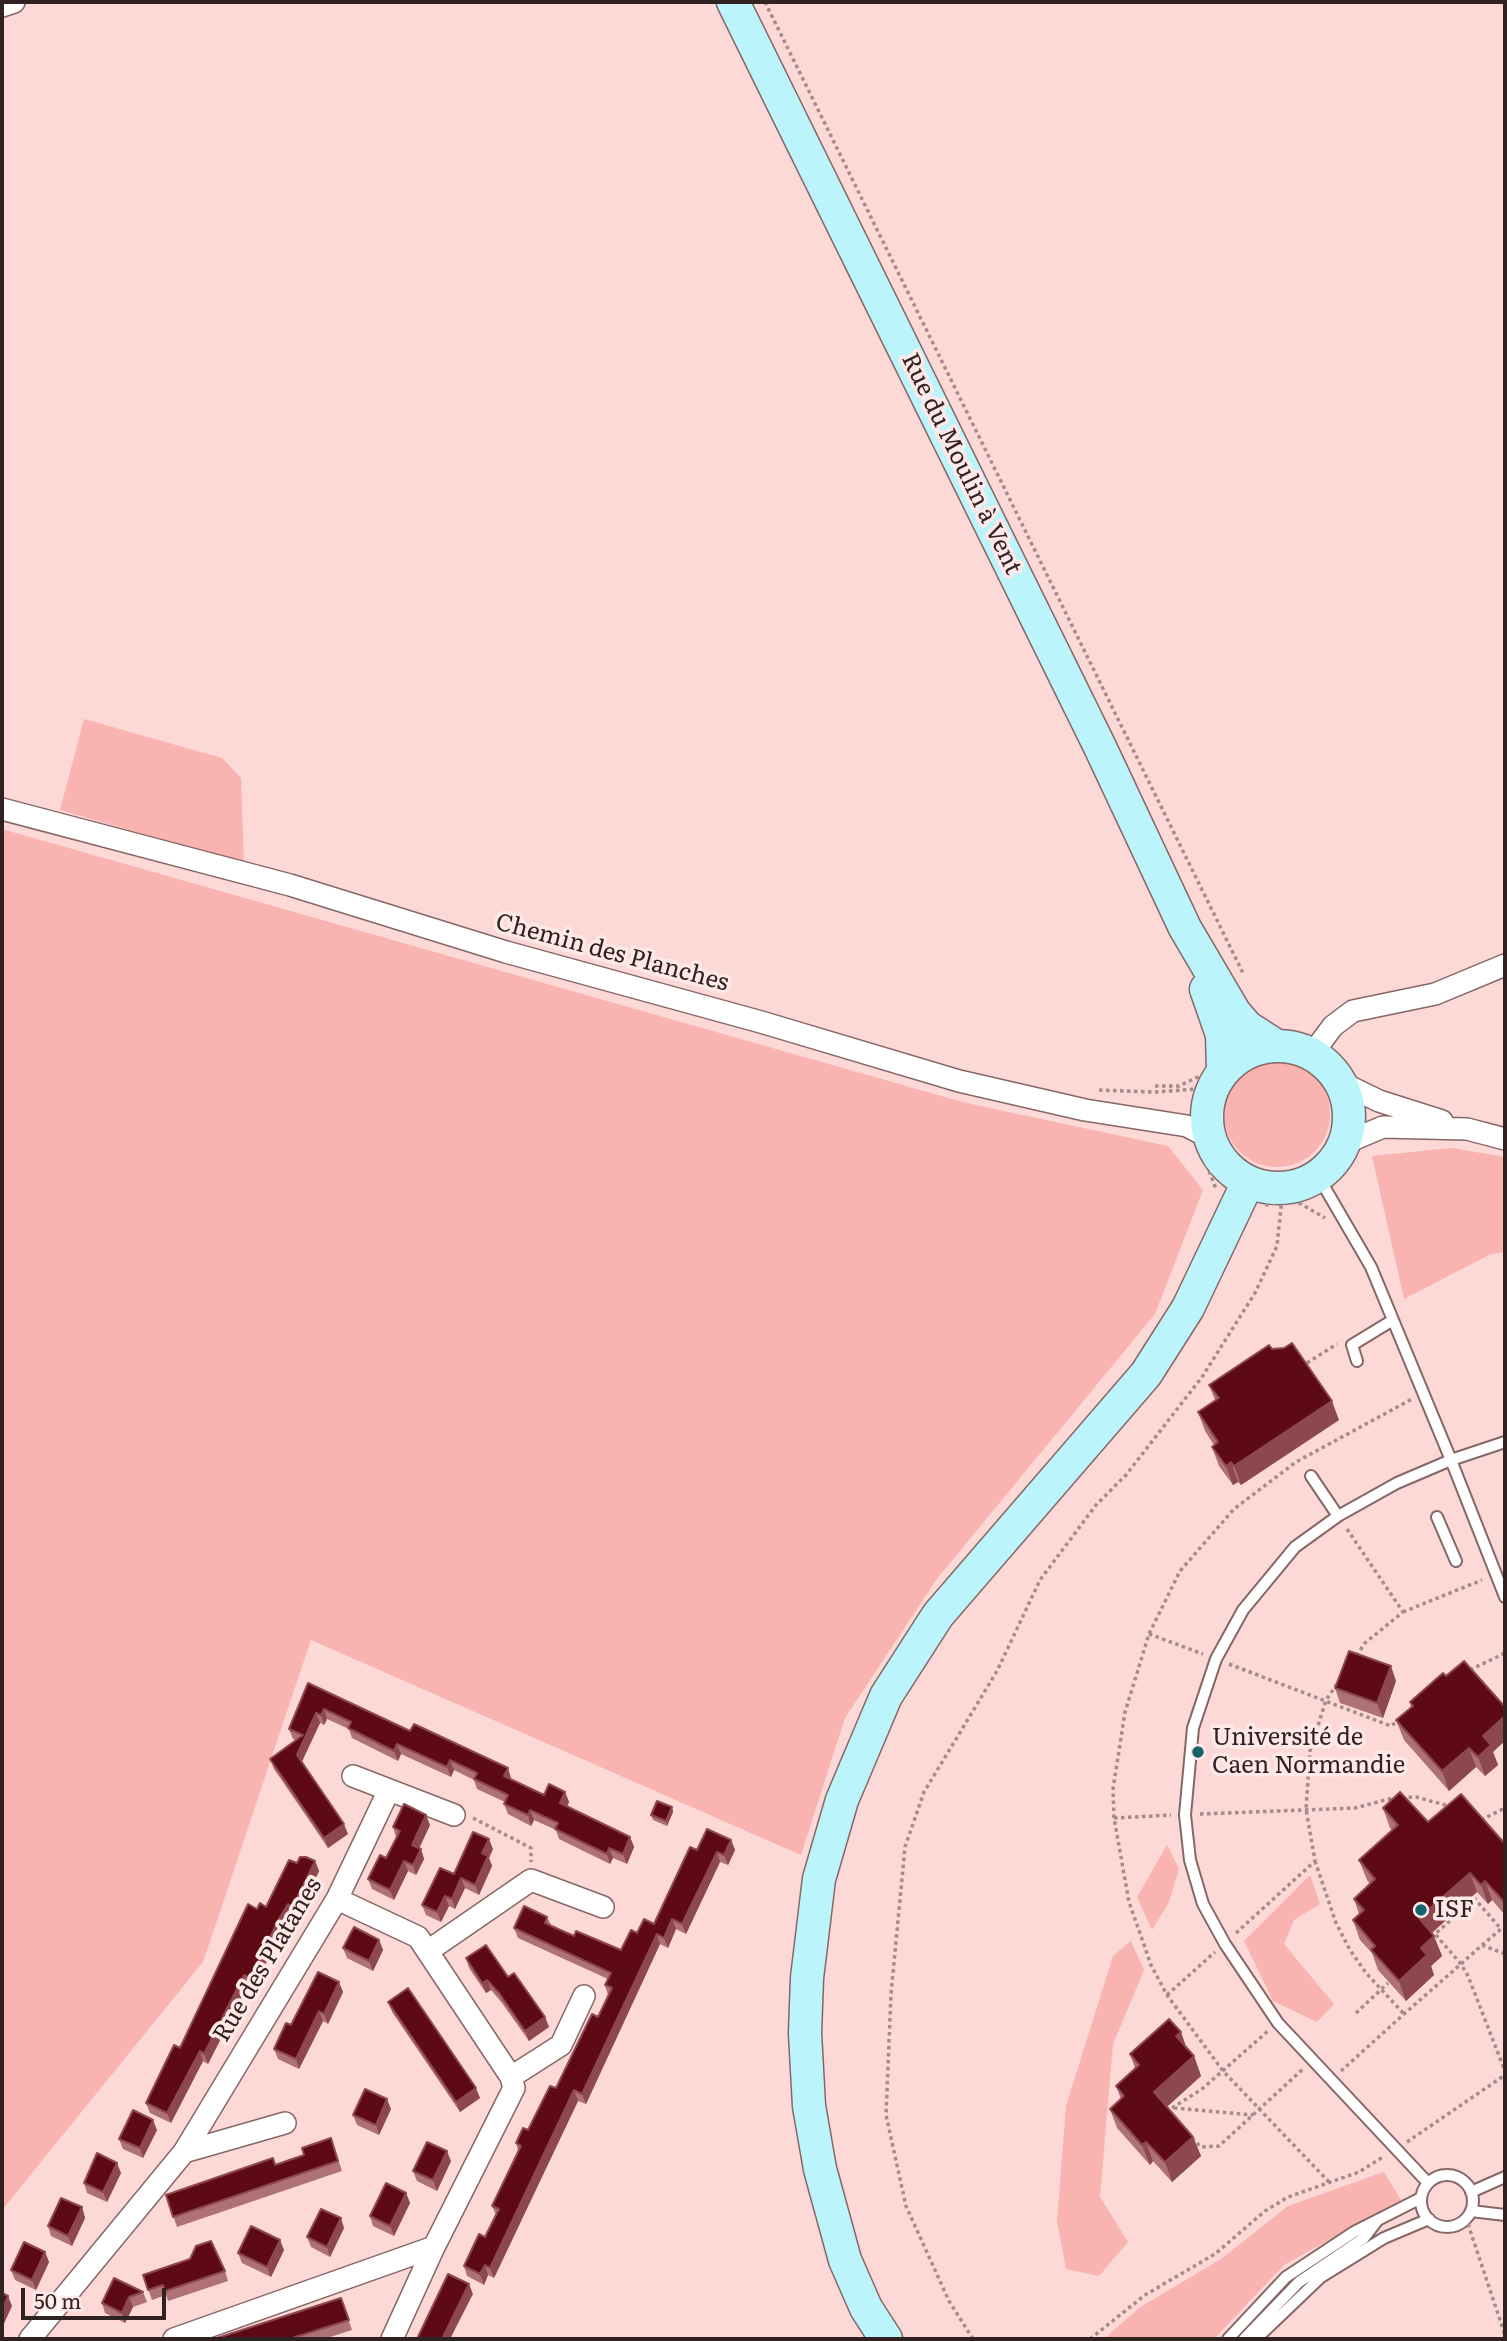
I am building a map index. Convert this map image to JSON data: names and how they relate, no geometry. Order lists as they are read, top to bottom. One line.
{"streets":{"main road":["Rue du Moulin à Vent"],"street":["Chemin des Planches","Rue des Platanes"]},"places":["Université de Caen Normandie","ISF"],"scale_bar":"50 m"}
